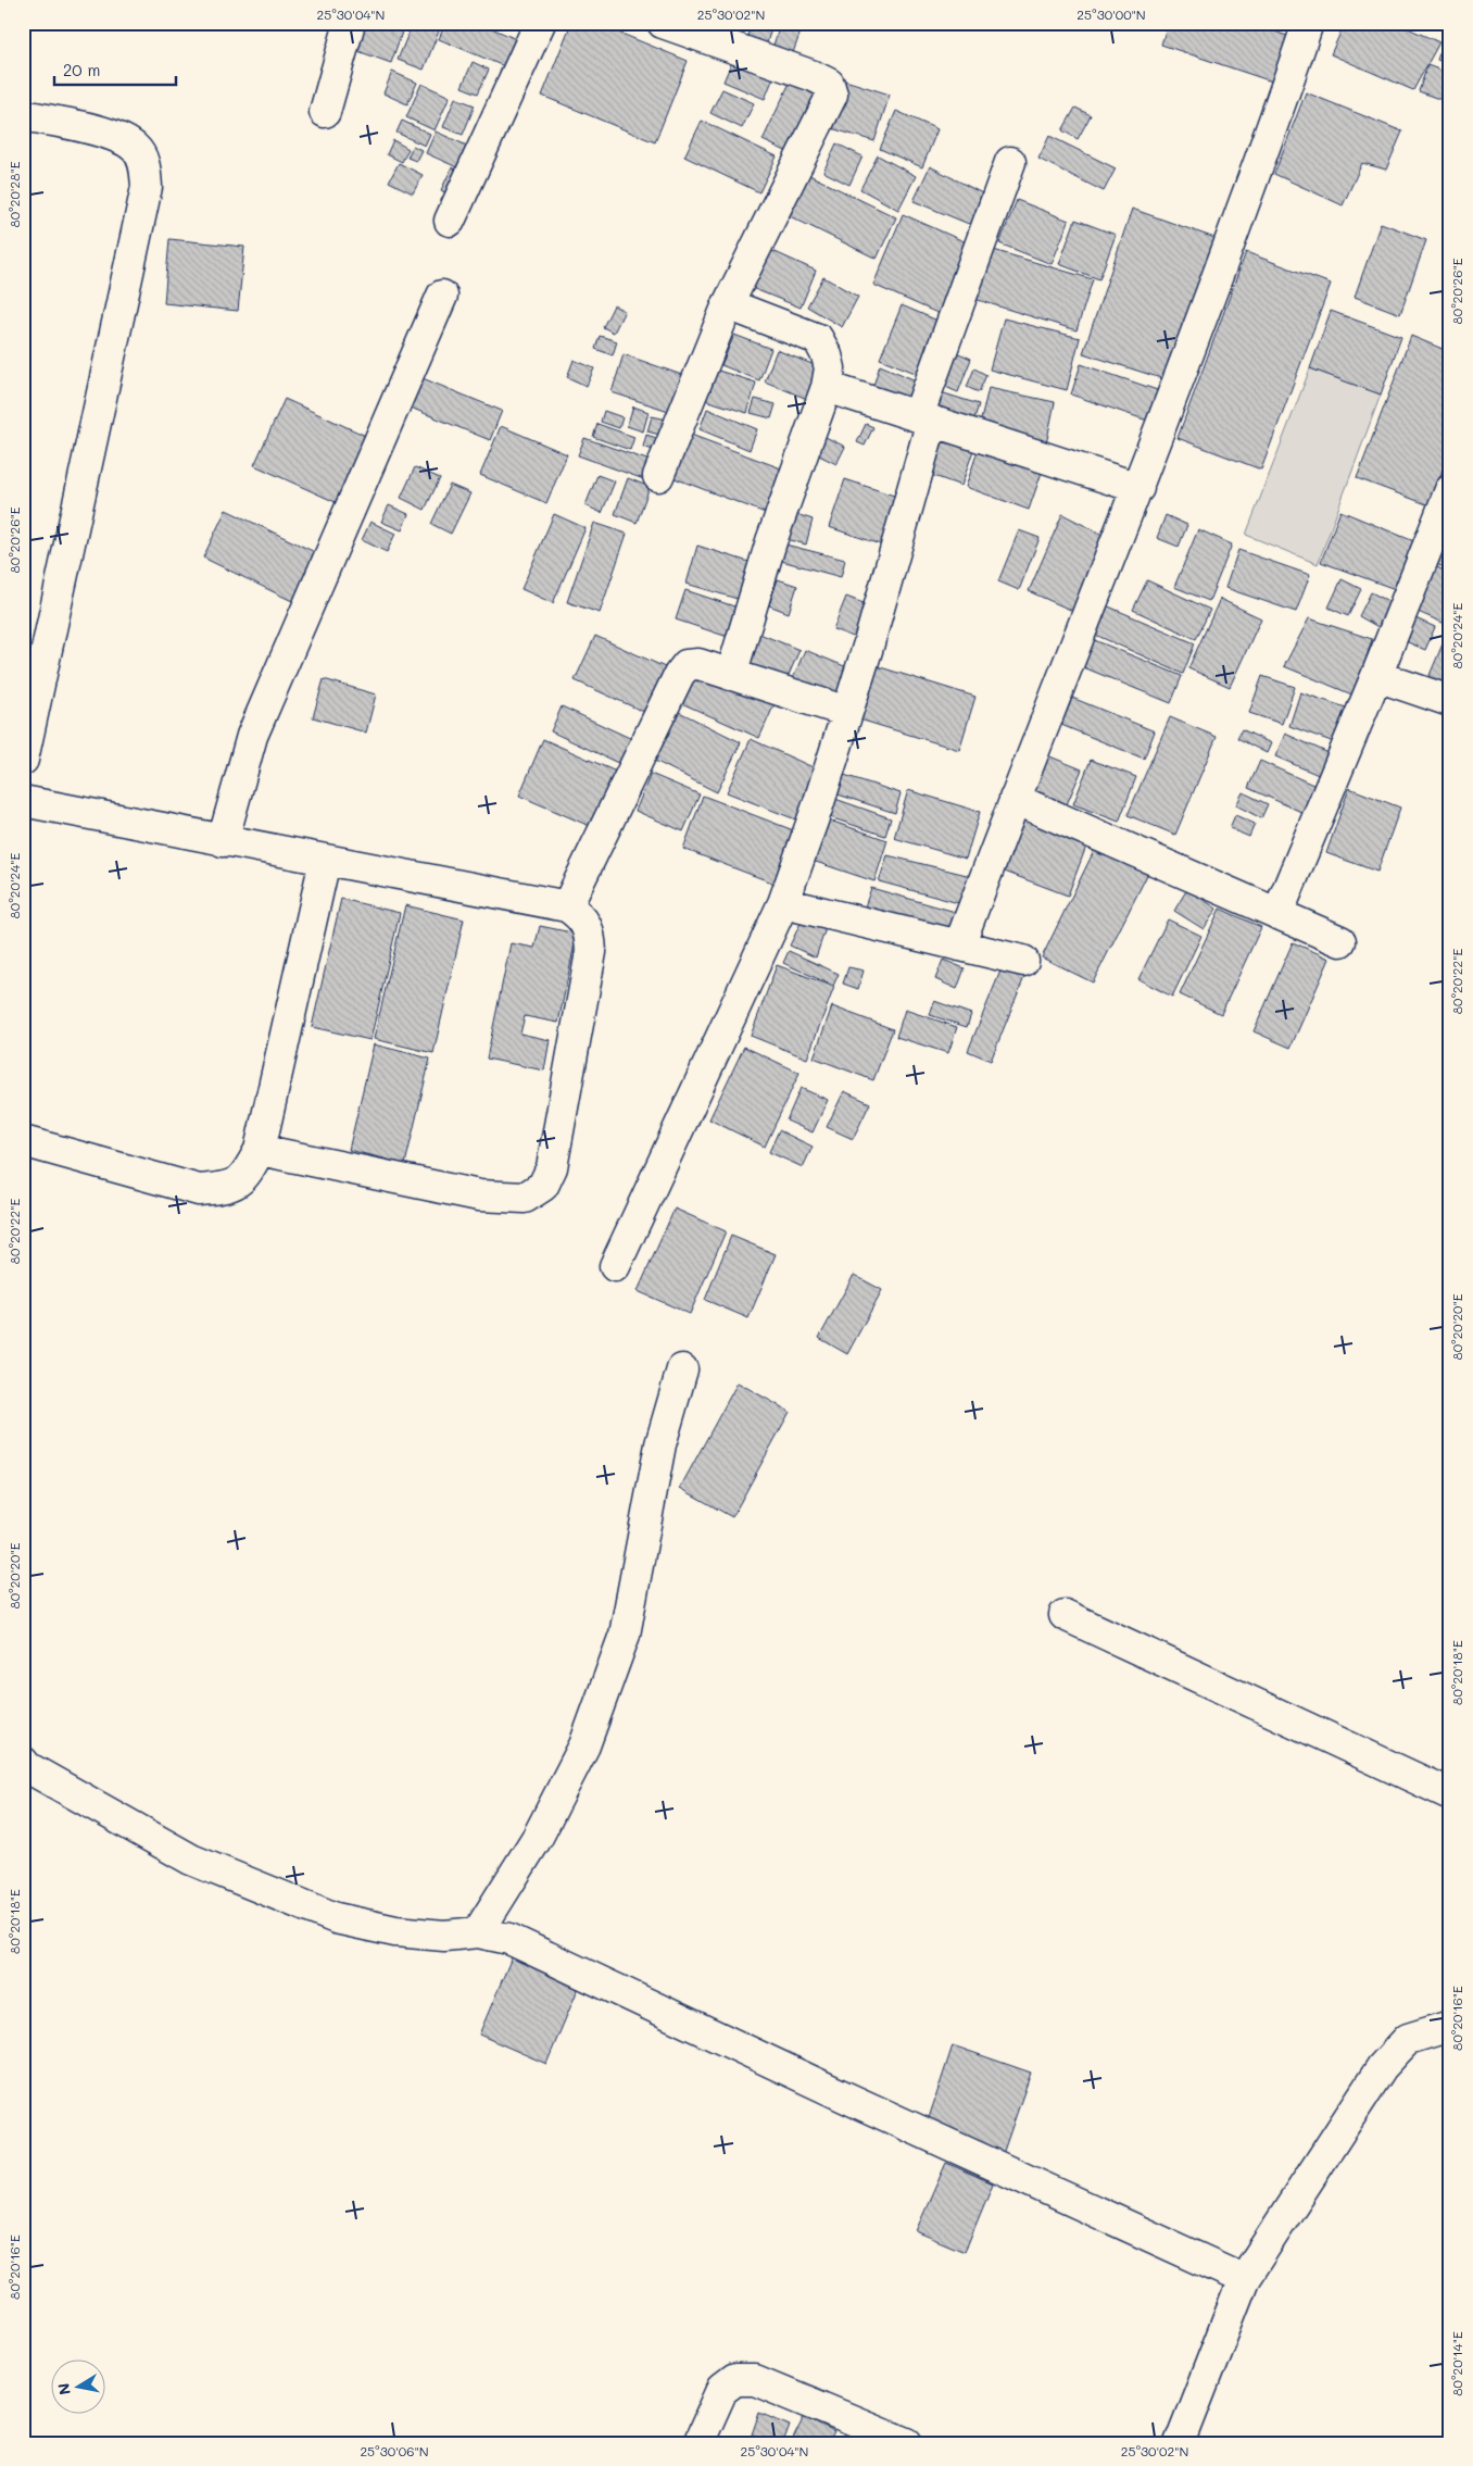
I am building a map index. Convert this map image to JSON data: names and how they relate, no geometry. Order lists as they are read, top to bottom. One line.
{"scale_bar":"20 m","north":"left","coordinates":["25°30'04\"N","25°30'02\"N","25°30'00\"N","80°20'28\"E","80°20'26\"E","80°20'24\"E","80°20'22\"E","80°20'20\"E","80°20'18\"E","80°20'16\"E","80°20'14\"E","25°30'06\"N"]}
